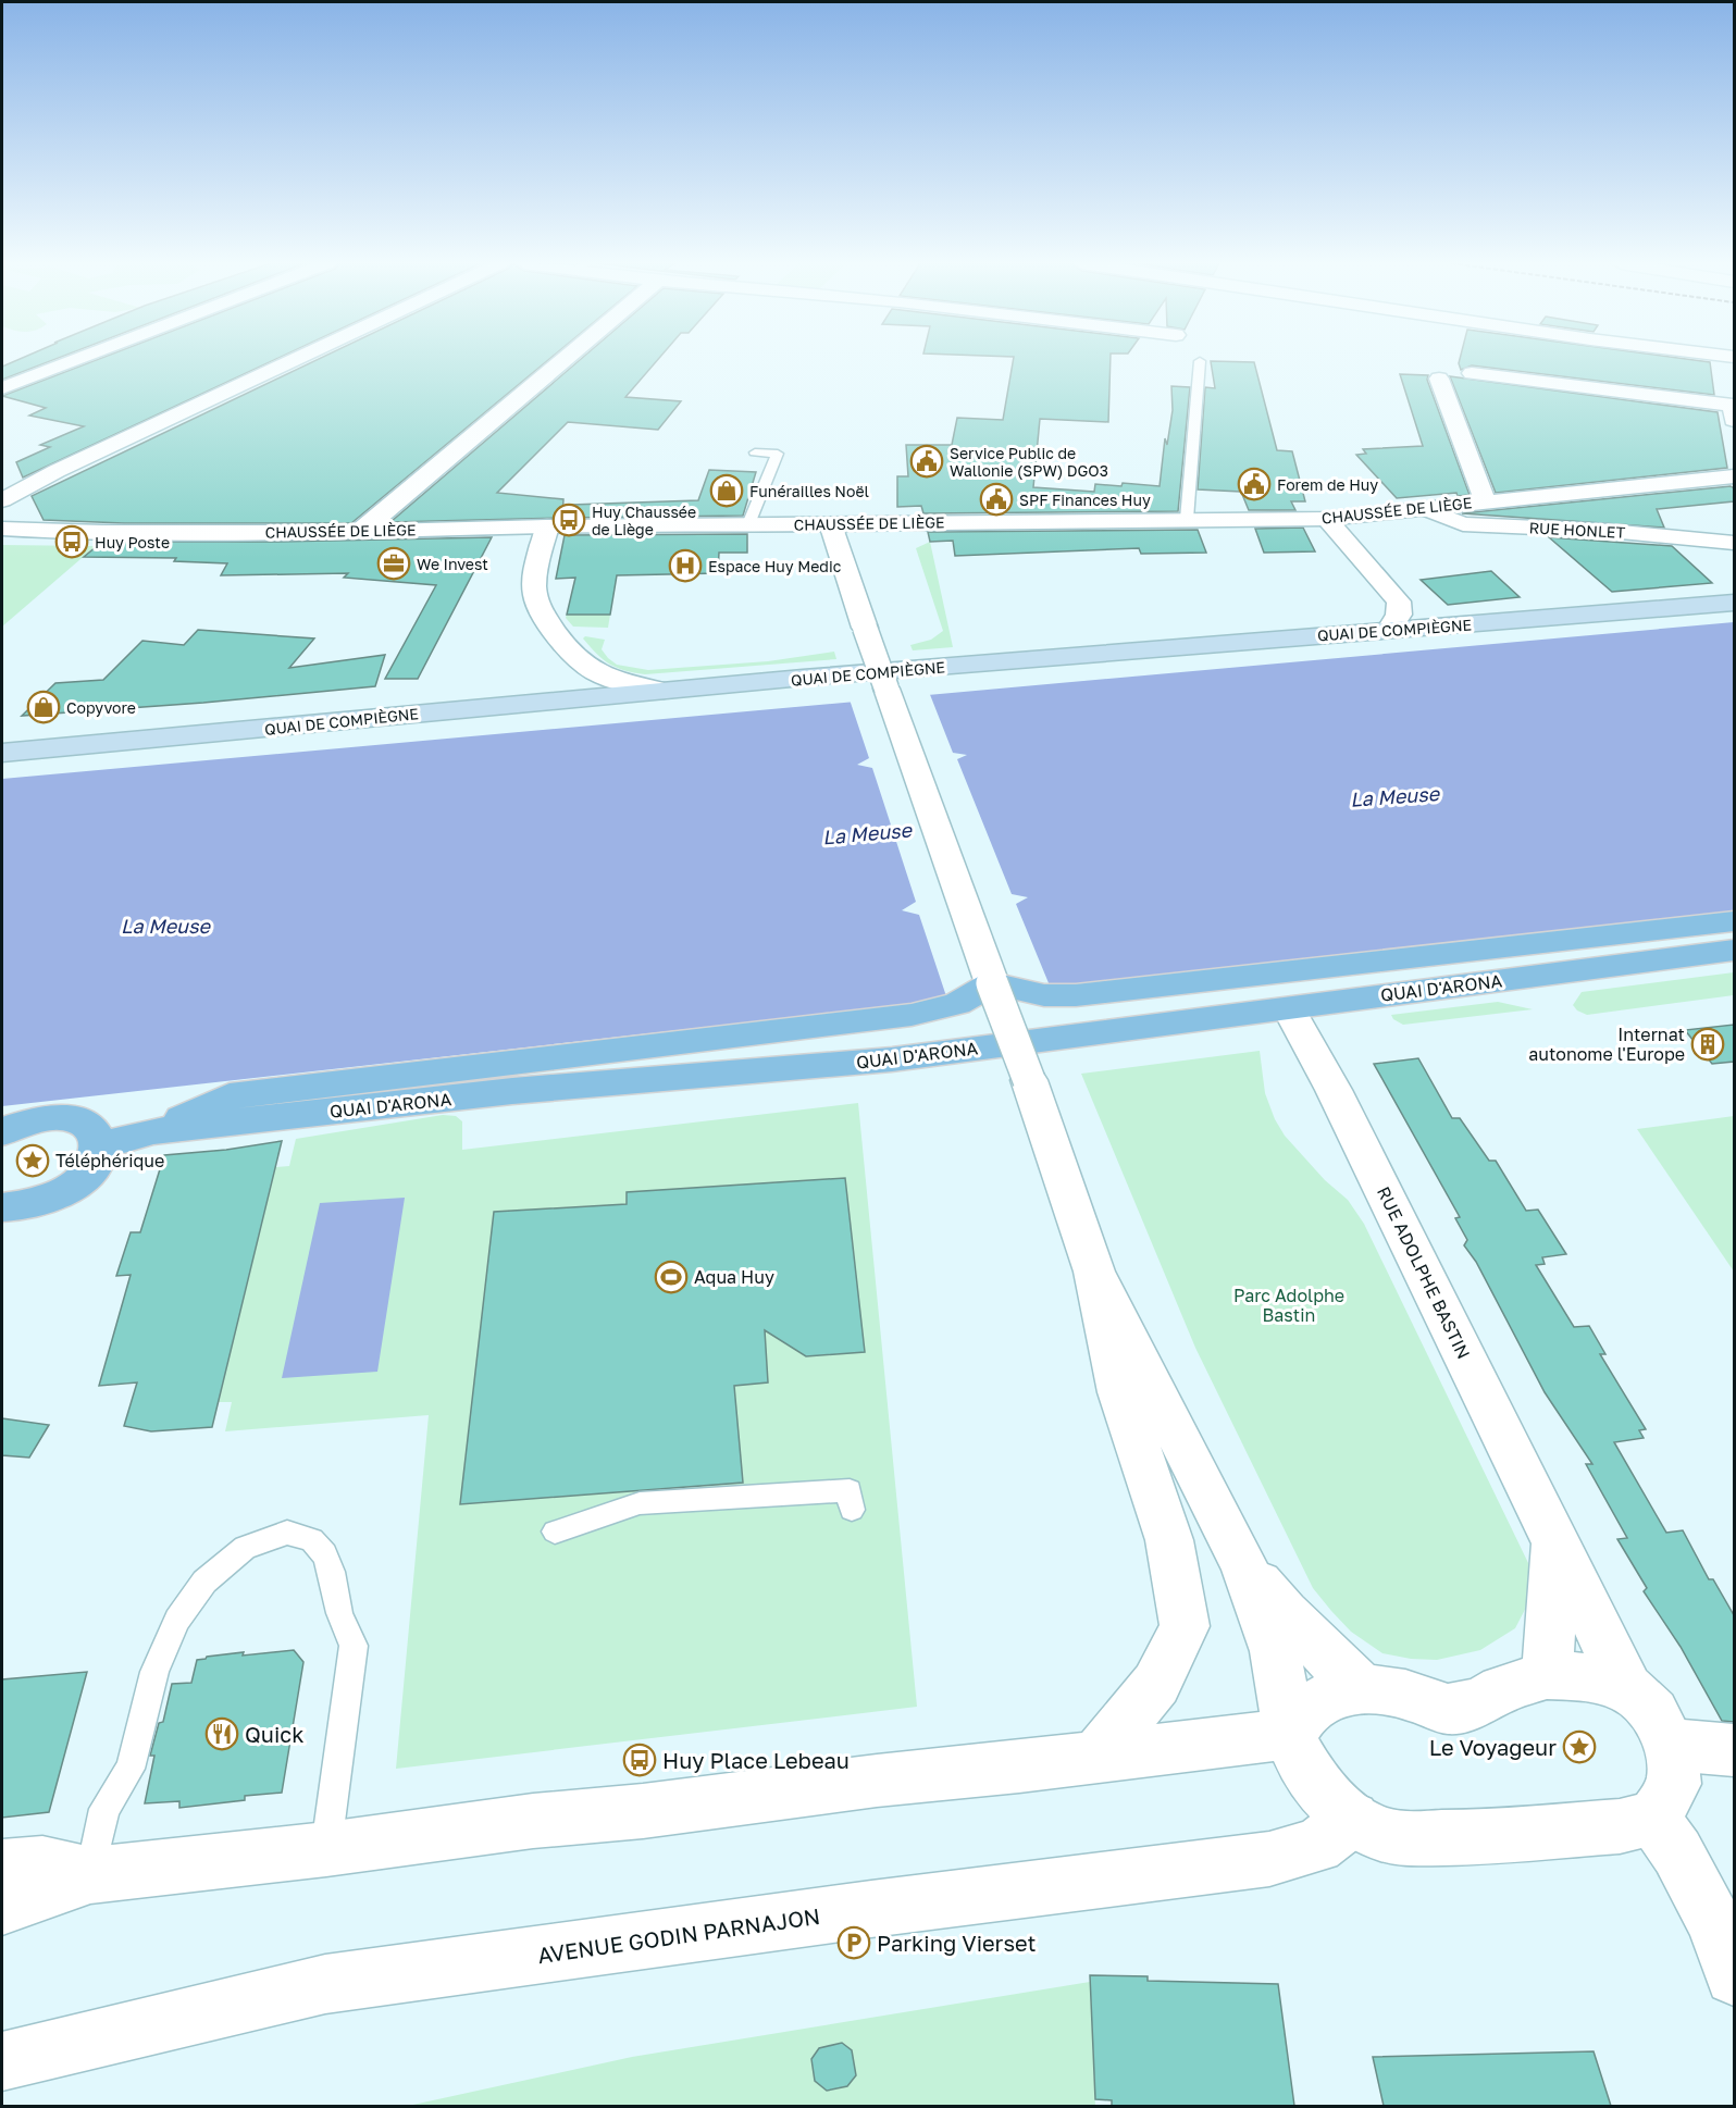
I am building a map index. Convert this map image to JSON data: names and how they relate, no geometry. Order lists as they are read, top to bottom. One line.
{"streets":{"main road":["QUAI DE COMPIÈGNE","QUAI D'ARONA"],"street":["CHAUSSÉE DE LIÈGE","RUE HONLET","RUE ADOLPHE BASTIN","AVENUE GODIN PARNAJON"]},"crossings":[["CHAUSSÉE DE LIÈGE","RUE HONLET"],["QUAI D'ARONA","RUE ADOLPHE BASTIN"]],"water":["La Meuse"],"parks":["Parc Adolphe Bastin"],"places":{"public building":["Service Public de Wallonie (SPW) DGO3","Forem de Huy","SPF Finances Huy"],"shop":["Funérailles Noël","Copyvore"],"bus stop":["Huy Chaussée de Liège","Huy Poste","Huy Place Lebeau"],"office":["We Invest"],"hospital":["Espace Huy Medic"],"building":["Internat autonome l'Europe"],"place":["Téléphérique","Le Voyageur"],"sports":["Aqua Huy"],"restaurant":["Quick"],"parking":["Parking Vierset"]}}
